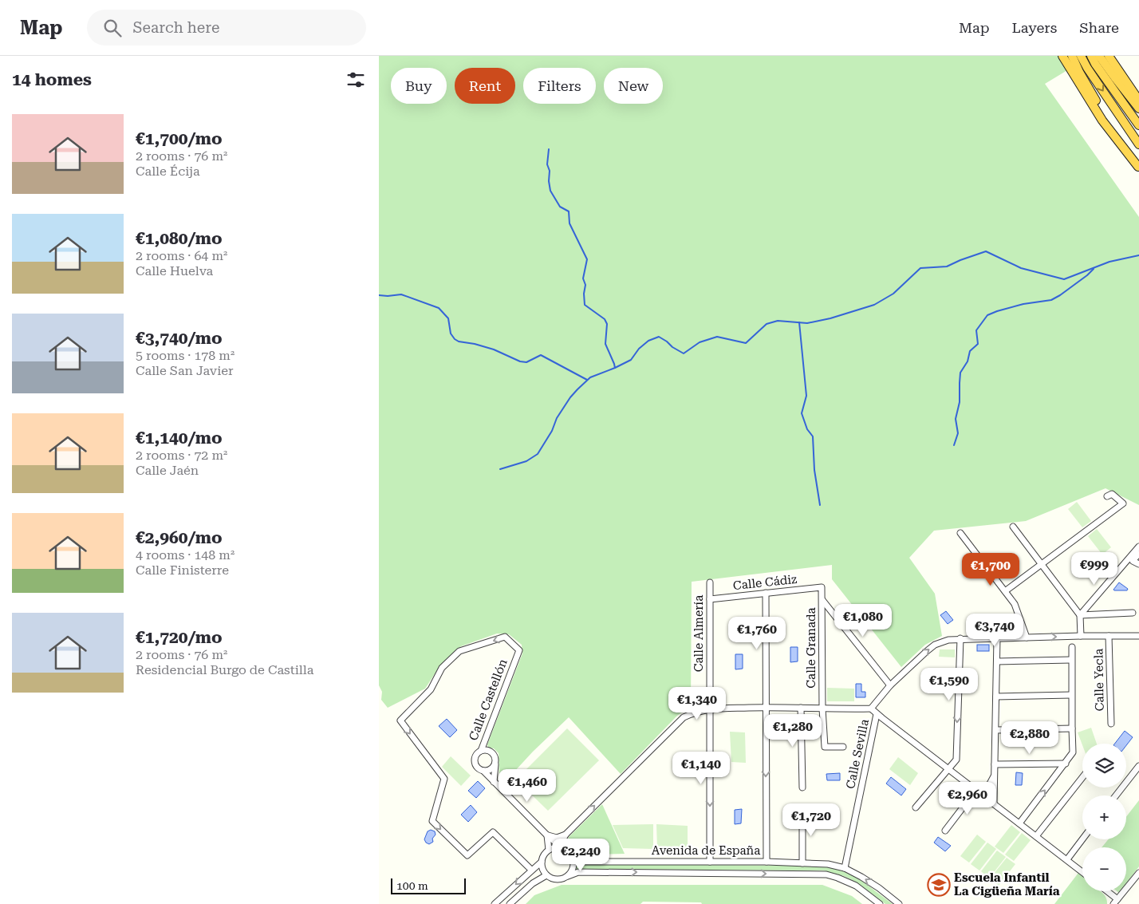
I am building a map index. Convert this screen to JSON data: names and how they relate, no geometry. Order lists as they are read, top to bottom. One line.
{"streets":{"street":["Calle Cádiz","Calle Almería","Calle Granada","Calle Yecla","Calle Castellón","Calle Sevilla","Avenida de España"]},"crossings":[["Calle Cádiz","Calle Almería"],["Calle Cádiz","Calle Granada"],["Calle Almería","Avenida de España"],["Calle Sevilla","Avenida de España"]],"one_way":["Calle Almería"],"places":{"school or university":["Escuela Infantil La Cigüeña María"]},"scale_bar":"100 m","page":{"header":"Map","search":"Search here","nav":["Map","Layers","Share"],"heading":"14 homes","chip":["Buy","Rent","Filters","New"],"list":[{"name":"€1,700/mo","note":"2 rooms · 76 m² · Calle Écija"},{"name":"€1,080/mo","note":"2 rooms · 64 m² · Calle Huelva"},{"name":"€3,740/mo","note":"5 rooms · 178 m² · Calle San Javier"},{"name":"€1,140/mo","note":"2 rooms · 72 m² · Calle Jaén"},{"name":"€2,960/mo","note":"4 rooms · 148 m² · Calle Finisterre"},{"name":"€1,720/mo","note":"2 rooms · 76 m² · Residencial Burgo de Castilla"}],"price":["€999","€1,700","€1,080","€3,740","€1,760","€1,590","€1,340","€1,280","€2,880","€1,140","€1,460","€2,960","€1,720","€2,240"],"map_buttons":["+","−"],"scale":"100 m"}}
